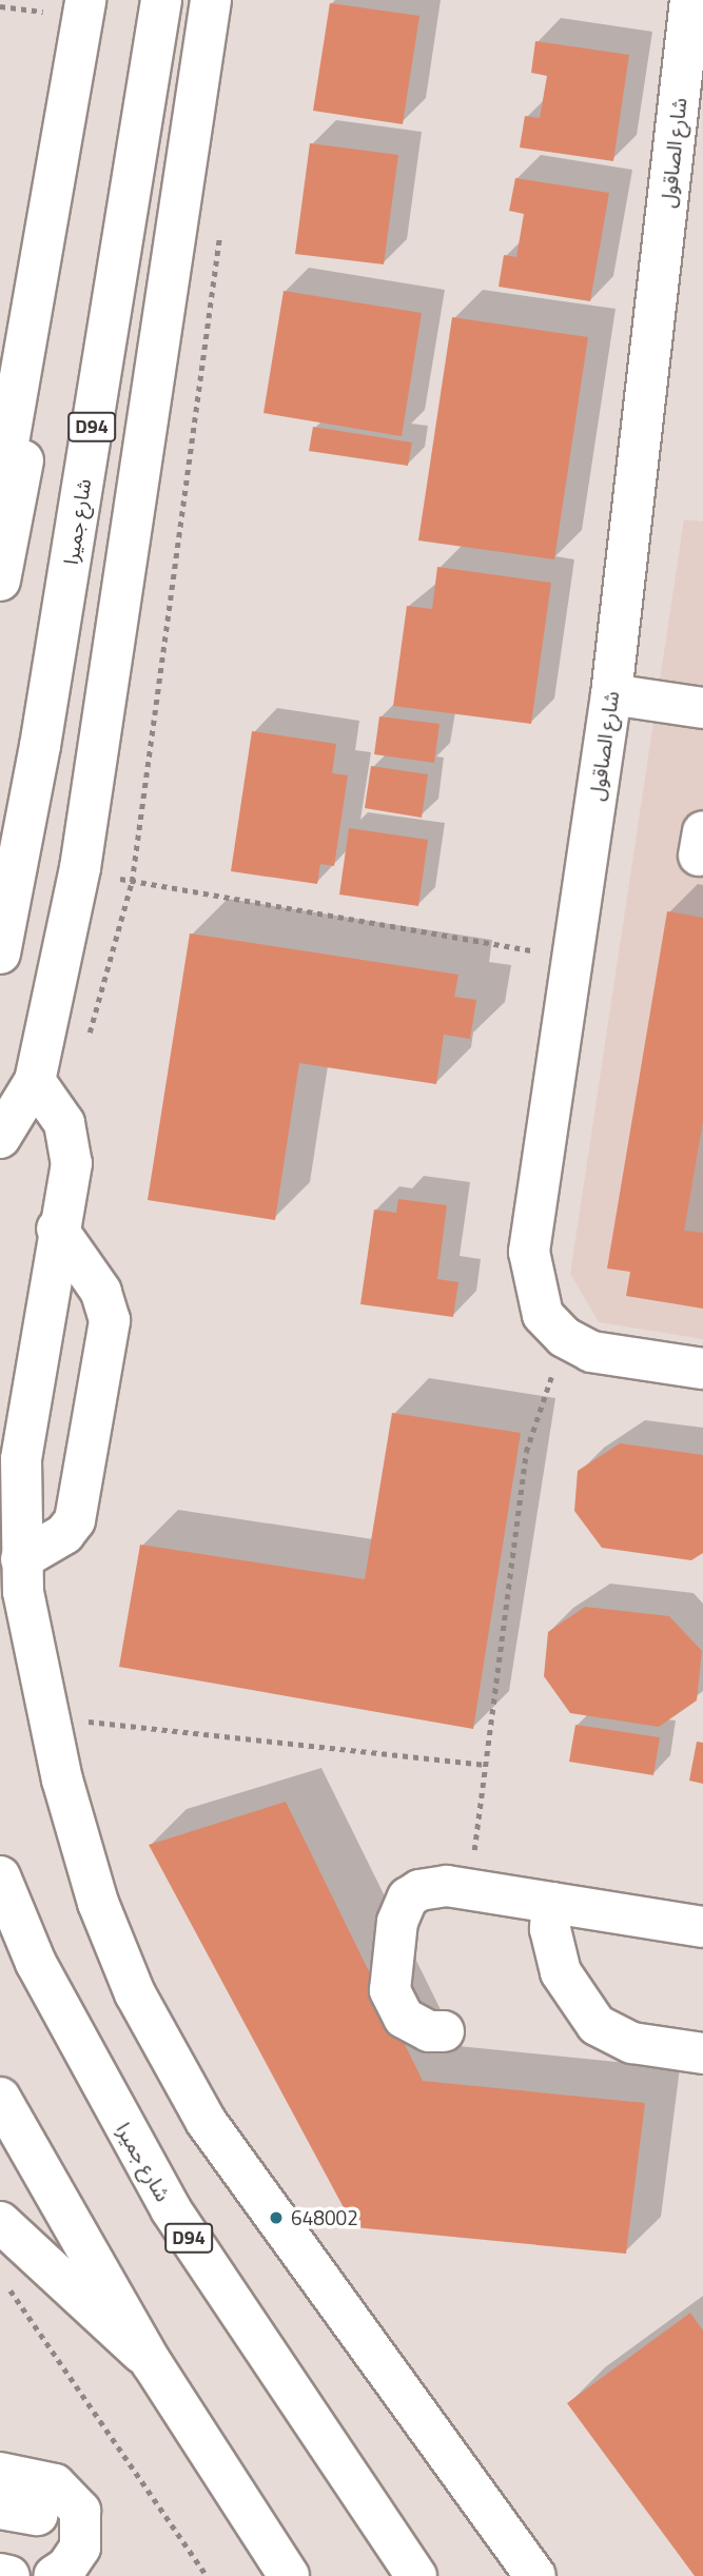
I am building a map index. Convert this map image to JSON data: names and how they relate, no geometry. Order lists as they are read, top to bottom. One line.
{"streets":{"street":["شارع الصاقول","D94","شارع جميرا"]},"places":["648002"]}
